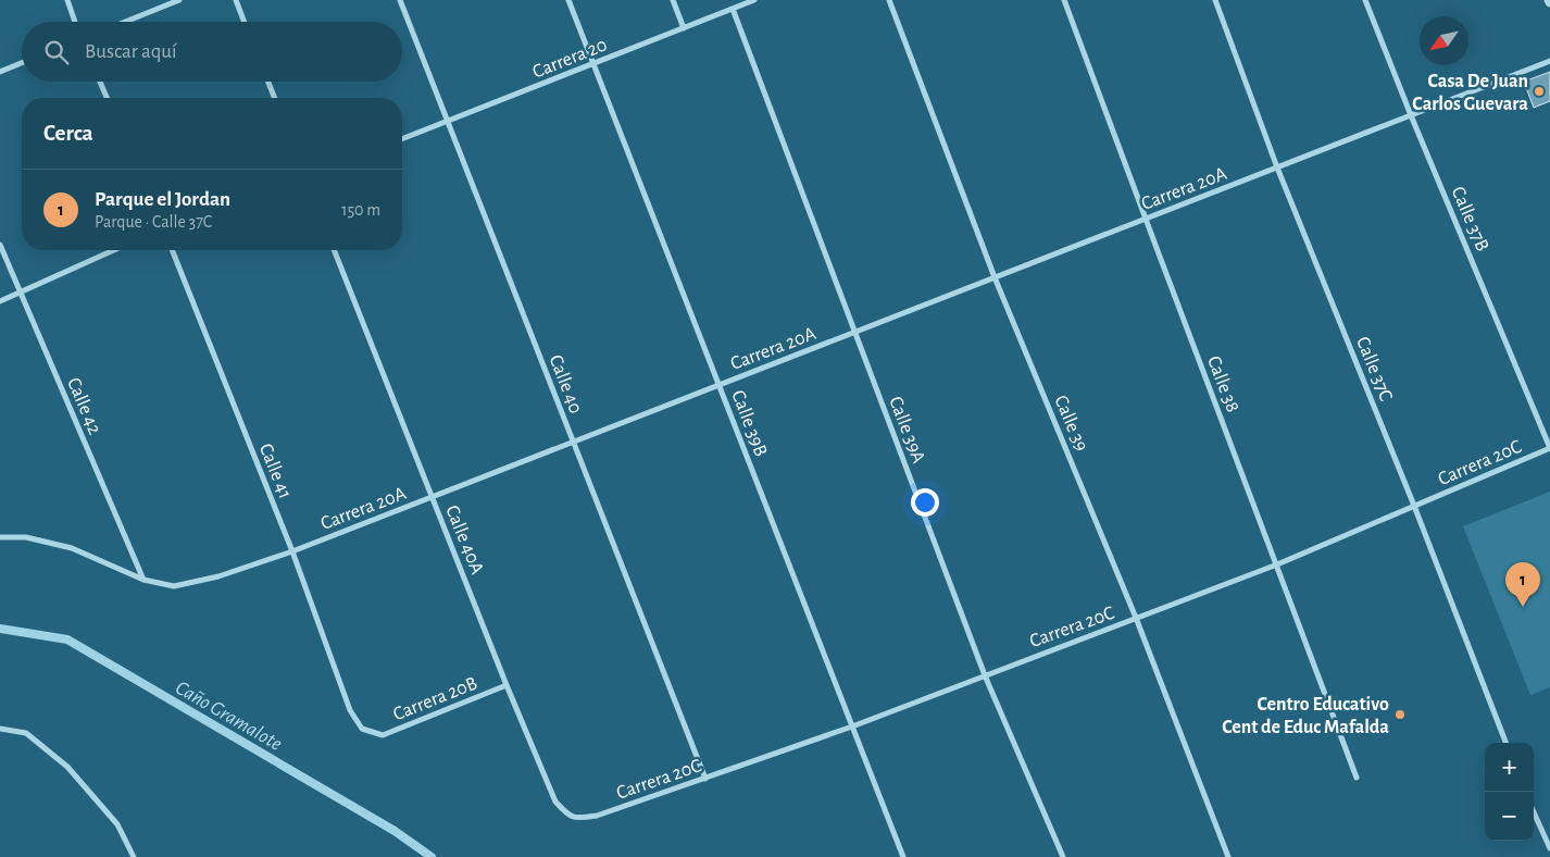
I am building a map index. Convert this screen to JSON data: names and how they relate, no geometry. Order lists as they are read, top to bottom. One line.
{"streets":{"street":["Carrera 20","Carrera 20A","Calle 37B","Calle 37C","Calle 40","Calle 38","Calle 42","Calle 39B","Calle 39","Calle 39A","Carrera 20C","Calle 41","Calle 40A","Carrera 20B"]},"crossings":[["Carrera 20","Calle 40"],["Carrera 20","Calle 39B"],["Carrera 20","Calle 39A"],["Carrera 20A","Calle 37B"],["Carrera 20A","Calle 37C"],["Carrera 20A","Calle 40"],["Carrera 20A","Calle 38"],["Carrera 20A","Calle 42"],["Carrera 20A","Calle 39B"],["Carrera 20A","Calle 39"],["Carrera 20A","Calle 39A"],["Carrera 20A","Calle 41"],["Carrera 20A","Calle 40A"],["Calle 37B","Carrera 20C"],["Calle 37C","Carrera 20C"],["Calle 40","Carrera 20C"],["Calle 38","Carrera 20C"],["Calle 39B","Carrera 20C"],["Calle 39","Carrera 20C"],["Calle 39A","Carrera 20C"],["Carrera 20C","Calle 40A"],["Calle 41","Carrera 20B"],["Calle 40A","Carrera 20B"]],"water":["Caño Gramalote"],"places":["Casa De Juan Carlos Guevara","Centro Educativo Cent de Educ Mafalda"],"north":"bottom left","page":{"search":"Buscar aquí","heading":"Cerca","list":[{"mark":"1","name":"Parque el Jordan","note":"Parque · Calle 37C","value":"150 m"}],"pins":"1","map_buttons":["+","−"]}}
